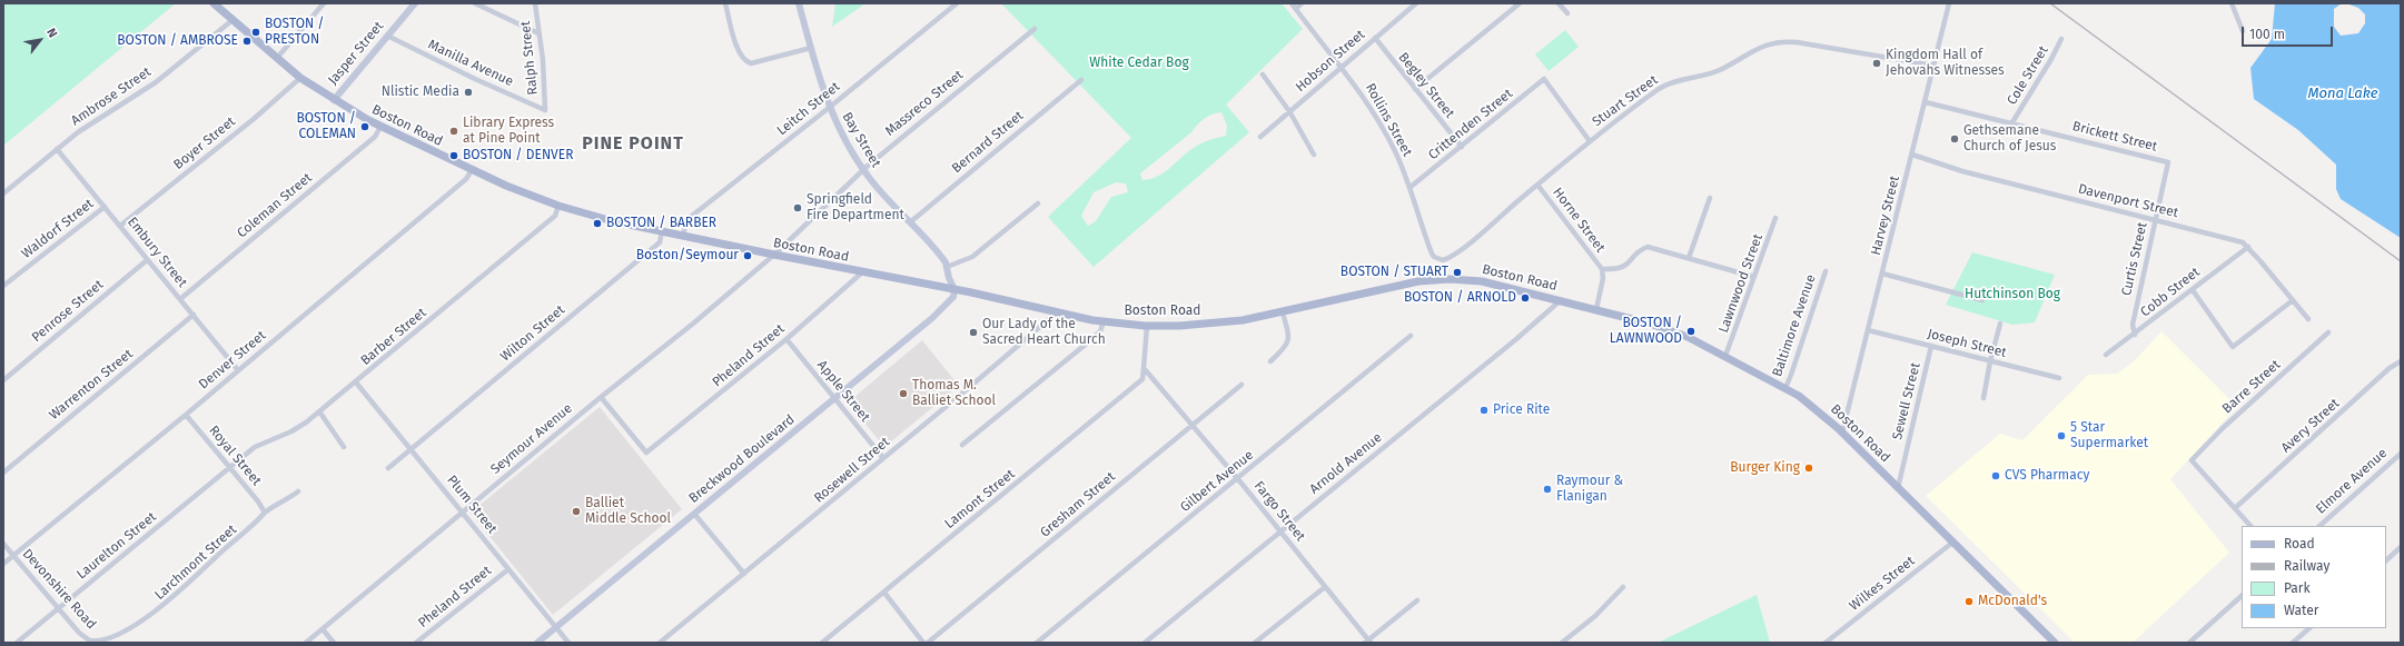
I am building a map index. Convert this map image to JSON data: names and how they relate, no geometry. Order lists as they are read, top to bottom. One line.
{"streets":{"main road":["Jasper Street","Boston Road","Bay Street","Breckwood Boulevard"],"street":["Ralph Street","Hobson Street","Manilla Avenue","Cole Street","Begley Street","Ambrose Street","Stuart Street","Massreco Street","Leitch Street","Rollins Street","Crittenden Street","Brickett Street","Bernard Street","Boyer Street","Davenport Street","Coleman Street","Harvey Street","Horne Street","Waldorf Street","Embury Street","Curtis Street","Lawnwood Street","Cobb Street","Penrose Street","Baltimore Avenue","Wilton Street","Barber Street","Joseph Street","Pheland Street","Denver Street","Warrenton Street","Barre Street","Apple Street","Sewell Street","Avery Street","Seymour Avenue","Royal Street","Arnold Avenue","Rosewell Street","Gilbert Avenue","Elmore Avenue","Lamont Street","Plum Street","Gresham Street","Fargo Street","Laurelton Street","Larchmont Street","Wilkes Street","Devonshire Road"]},"crossings":[["Jasper Street","Manilla Avenue"],["Jasper Street","Boston Road"],["Ralph Street","Manilla Avenue"],["Hobson Street","Begley Street"],["Hobson Street","Rollins Street"],["Cole Street","Brickett Street"],["Begley Street","Crittenden Street"],["Ambrose Street","Boston Road"],["Ambrose Street","Embury Street"],["Stuart Street","Rollins Street"],["Stuart Street","Crittenden Street"],["Stuart Street","Harvey Street"],["Stuart Street","Horne Street"],["Massreco Street","Boston Road"],["Massreco Street","Bay Street"],["Massreco Street","Seymour Avenue"],["Leitch Street","Boston Road"],["Leitch Street","Bay Street"],["Rollins Street","Crittenden Street"],["Boston Road","Bay Street"],["Boston Road","Boyer Street"],["Boston Road","Coleman Street"],["Boston Road","Harvey Street"],["Boston Road","Lawnwood Street"],["Boston Road","Baltimore Avenue"],["Boston Road","Wilton Street"],["Boston Road","Barber Street"],["Boston Road","Pheland Street"],["Boston Road","Denver Street"],["Boston Road","Sewell Street"],["Boston Road","Seymour Avenue"],["Boston Road","Breckwood Boulevard"],["Boston Road","Arnold Avenue"],["Boston Road","Rosewell Street"],["Boston Road","Wilkes Street"],["Brickett Street","Harvey Street"],["Brickett Street","Curtis Street"],["Bay Street","Bernard Street"],["Bay Street","Breckwood Boulevard"],["Boyer Street","Embury Street"],["Davenport Street","Harvey Street"],["Davenport Street","Curtis Street"],["Davenport Street","Cobb Street"],["Coleman Street","Embury Street"],["Harvey Street","Joseph Street"],["Waldorf Street","Embury Street"],["Embury Street","Penrose Street"],["Embury Street","Denver Street"],["Embury Street","Warrenton Street"],["Curtis Street","Cobb Street"],["Wilton Street","Plum Street"],["Barber Street","Royal Street"],["Barber Street","Plum Street"],["Barber Street","Laurelton Street"],["Joseph Street","Sewell Street"],["Pheland Street","Apple Street"],["Pheland Street","Seymour Avenue"],["Pheland Street","Plum Street"],["Denver Street","Royal Street"],["Denver Street","Devonshire Road"],["Barre Street","Avery Street"],["Apple Street","Breckwood Boulevard"],["Apple Street","Rosewell Street"],["Seymour Avenue","Plum Street"],["Royal Street","Laurelton Street"],["Royal Street","Larchmont Street"],["Breckwood Boulevard","Plum Street"],["Arnold Avenue","Fargo Street"],["Gilbert Avenue","Fargo Street"],["Lamont Street","Fargo Street"],["Gresham Street","Fargo Street"],["Laurelton Street","Devonshire Road"],["Larchmont Street","Devonshire Road"]],"districts":["PINE POINT"],"water":["Mona Lake"],"parks":["White Cedar Bog","Hutchinson Bog"],"places":["BOSTON / PRESTON","BOSTON / AMBROSE","Kingdom Hall of Jehovahs Witnesses","Nlistic Media","BOSTON / COLEMAN","Library Express at Pine Point","Gethsemane Church of Jesus","BOSTON / DENVER","Springfield Fire Department","BOSTON / BARBER","Boston/Seymour","BOSTON / STUART","BOSTON / ARNOLD","BOSTON / LAWNWOOD","Our Lady of the Sacred Heart Church","Thomas M. Balliet School","Price Rite","5 Star Supermarket","Burger King","CVS Pharmacy","Raymour & Flanigan","Balliet Middle School","McDonald's"],"legend":["Road","Railway","Park","Water"],"scale_bar":"100 m","north":"top right"}
